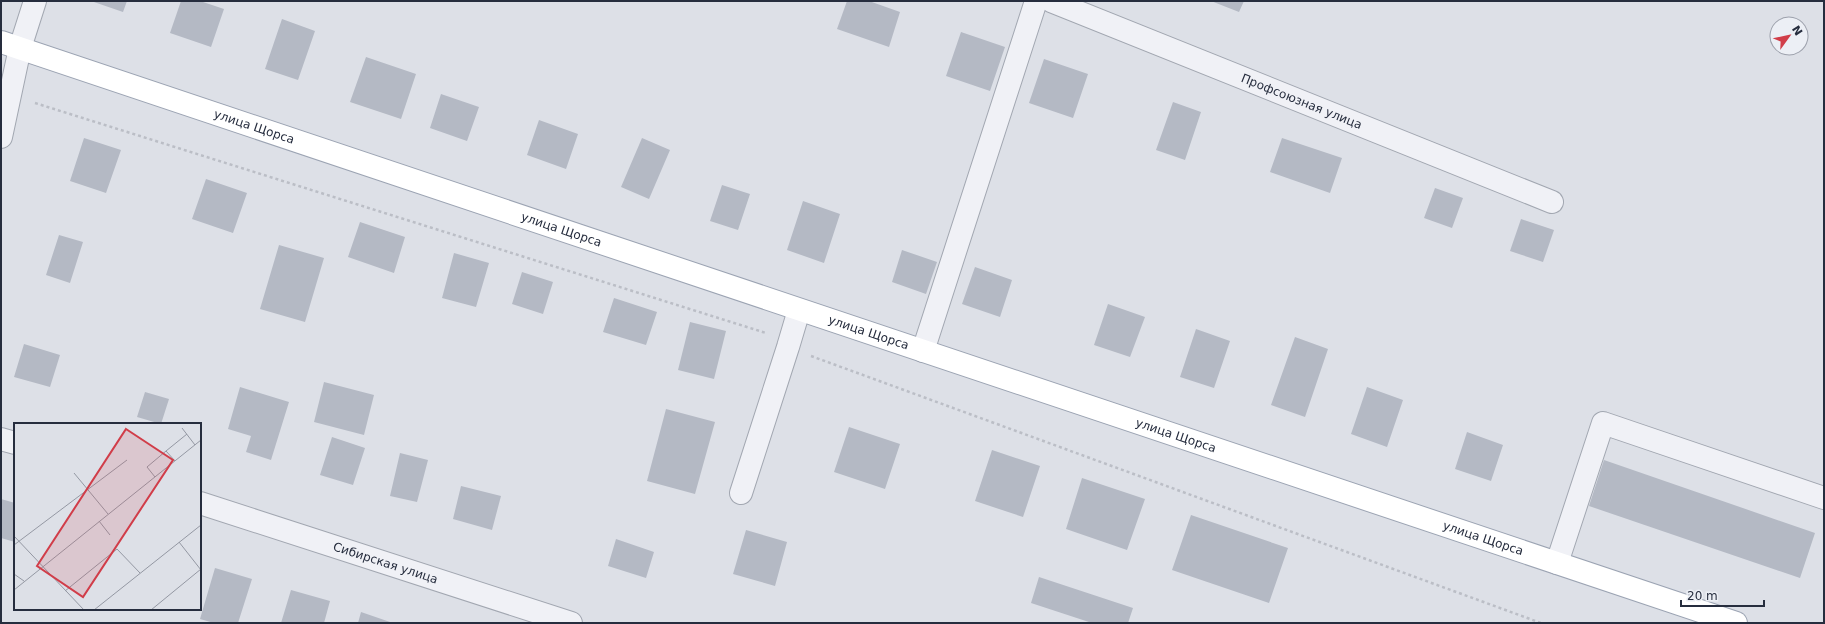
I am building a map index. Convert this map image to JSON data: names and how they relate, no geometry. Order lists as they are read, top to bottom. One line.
{"streets":{"main road":["улица Щорса"],"street":["Профсоюзная улица","Сибирская улица"]},"scale_bar":"20 m","north":"top right"}
